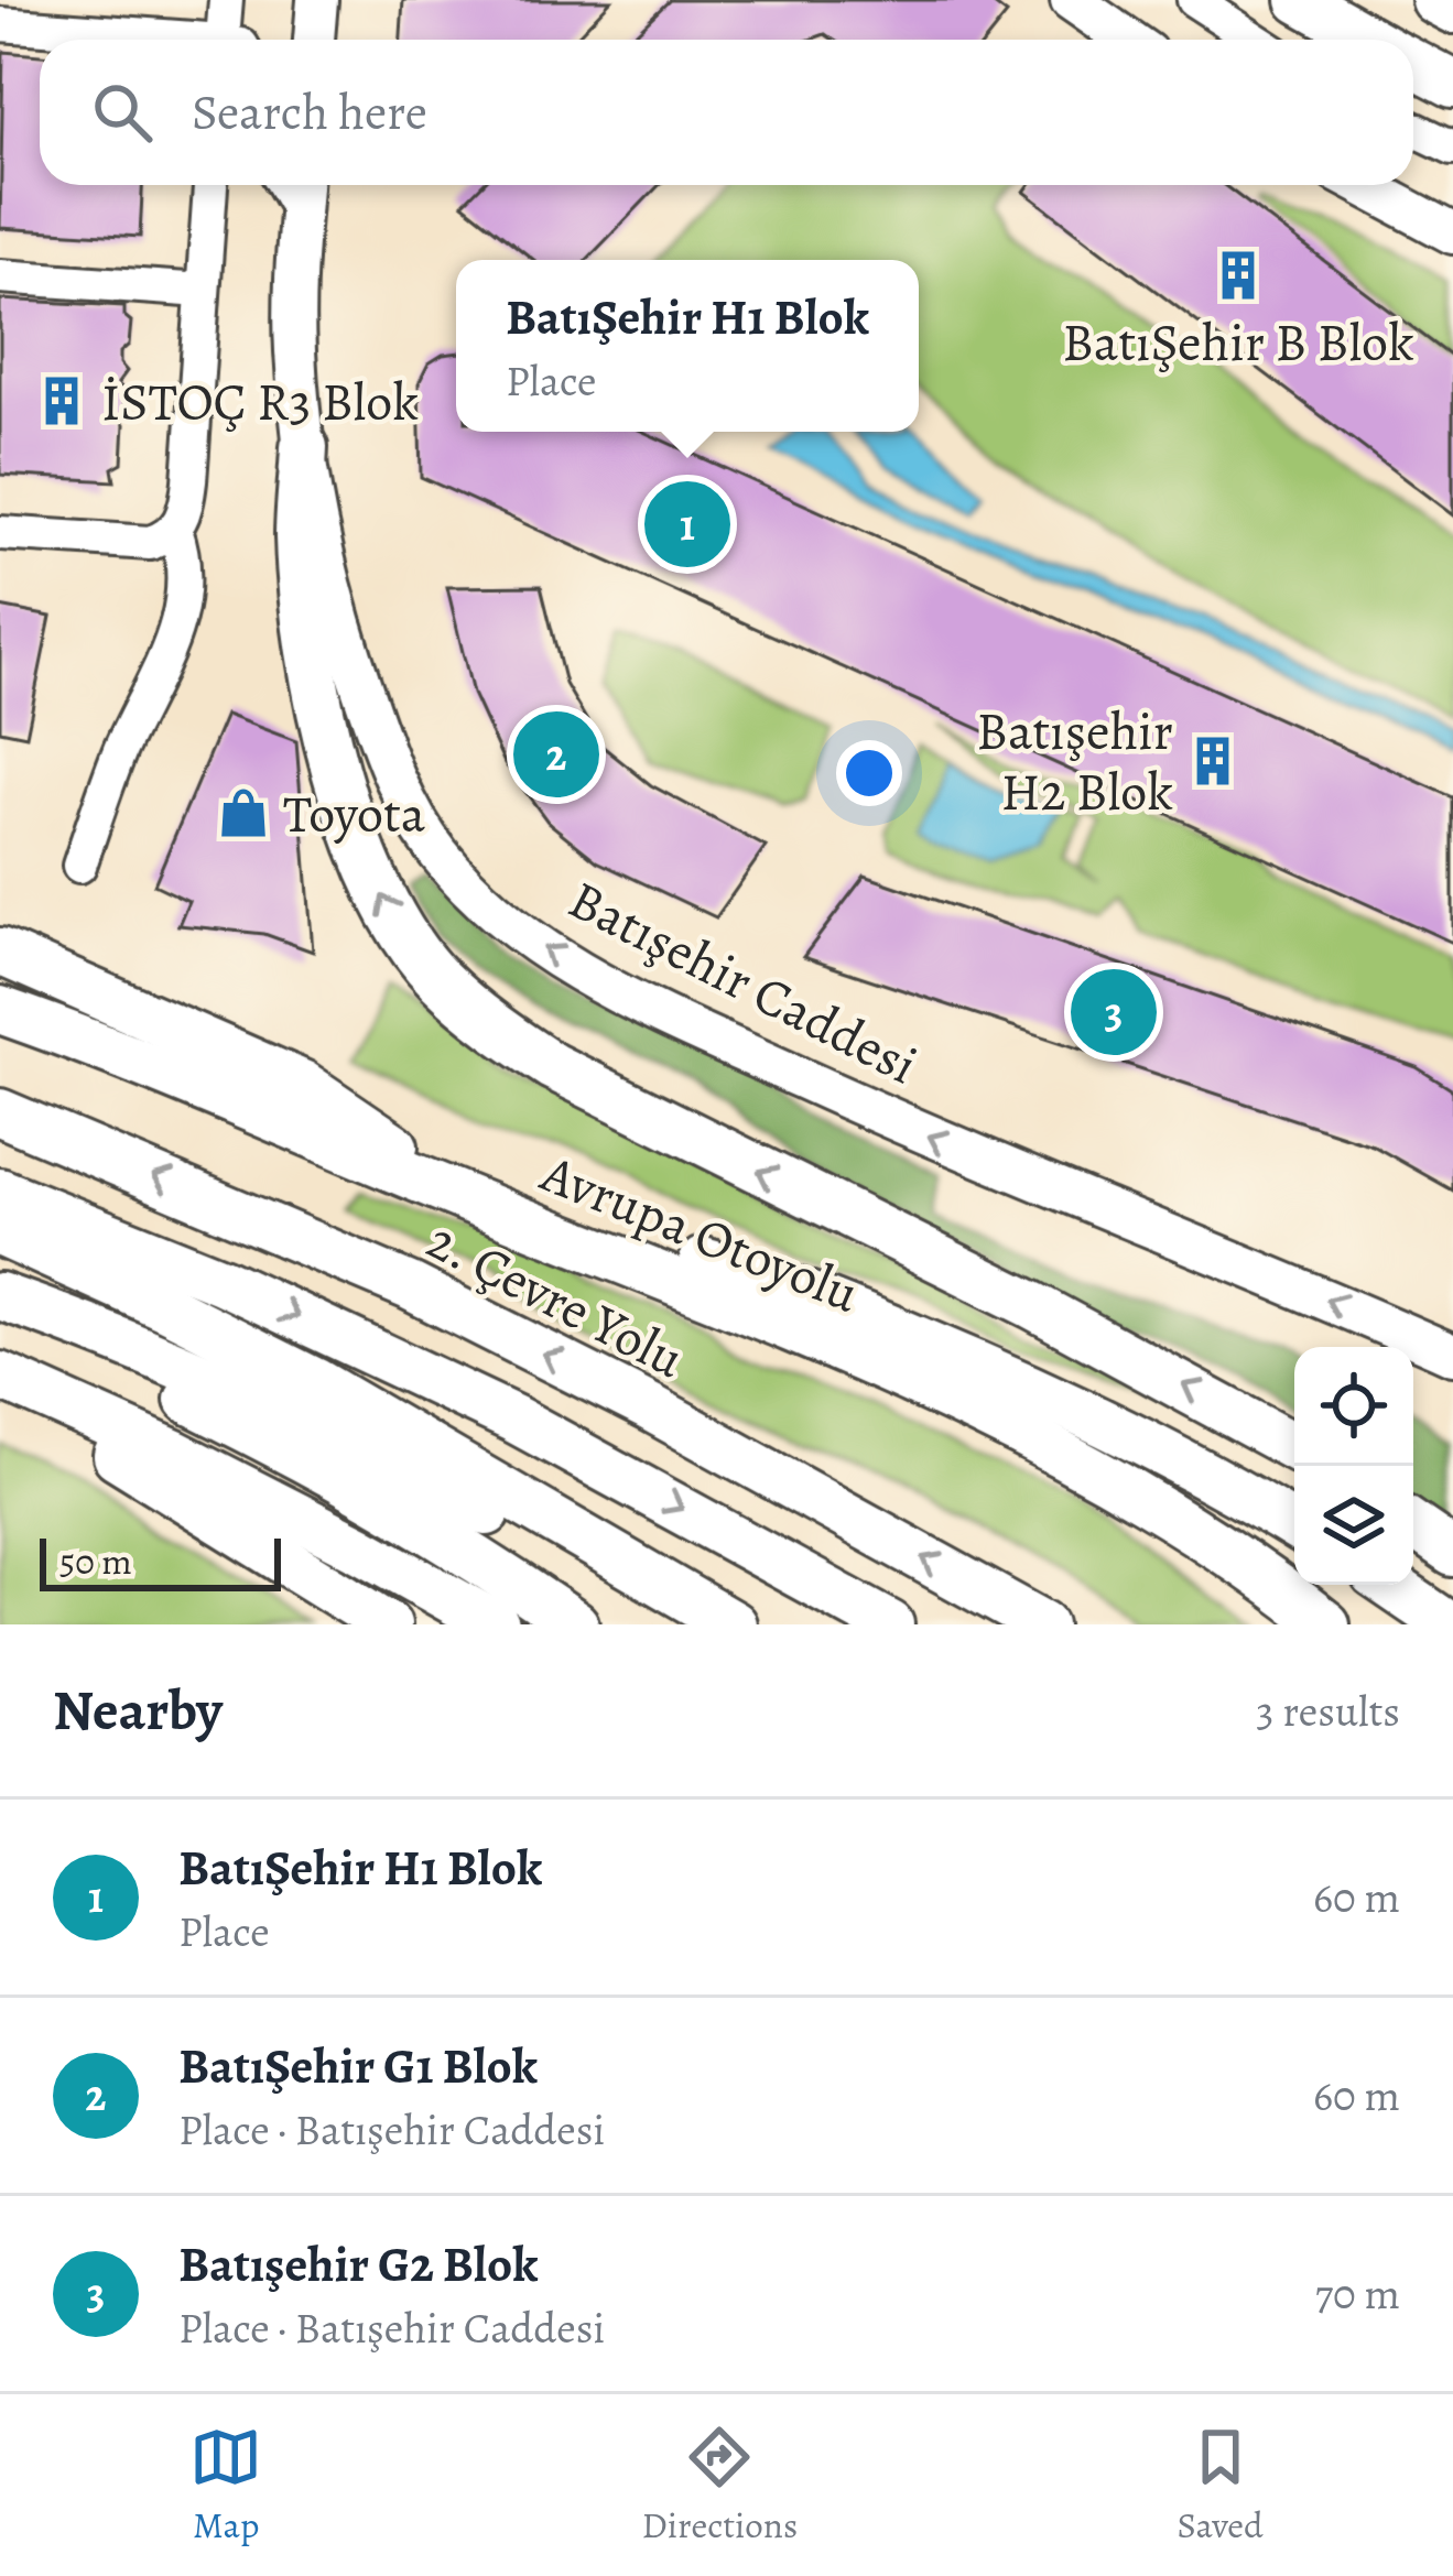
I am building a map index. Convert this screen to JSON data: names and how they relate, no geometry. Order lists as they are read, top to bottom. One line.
{"streets":{"highway":["Avrupa Otoyolu","2. Çevre Yolu"],"main road":["Batışehir Caddesi"]},"one_way":["Batışehir Caddesi"],"places":{"building":["BatıŞehir B Blok","İSTOÇ R3 Blok","Batışehir H2 Blok"],"shop":["Toyota"]},"scale_bar":"50 m","page":{"search":"Search here","popup":["BatıŞehir H1 Blok","Place"],"pins":["1","2","3"],"scale":"50 m","heading":["Nearby","3 results"],"list":[{"mark":"1","name":"BatıŞehir H1 Blok","note":"Place","value":"60 m"},{"mark":"2","name":"BatıŞehir G1 Blok","note":"Place · Batışehir Caddesi","value":"60 m"},{"mark":"3","name":"Batışehir G2 Blok","note":"Place · Batışehir Caddesi","value":"70 m"}],"nav":["Map","Directions","Saved"]}}
